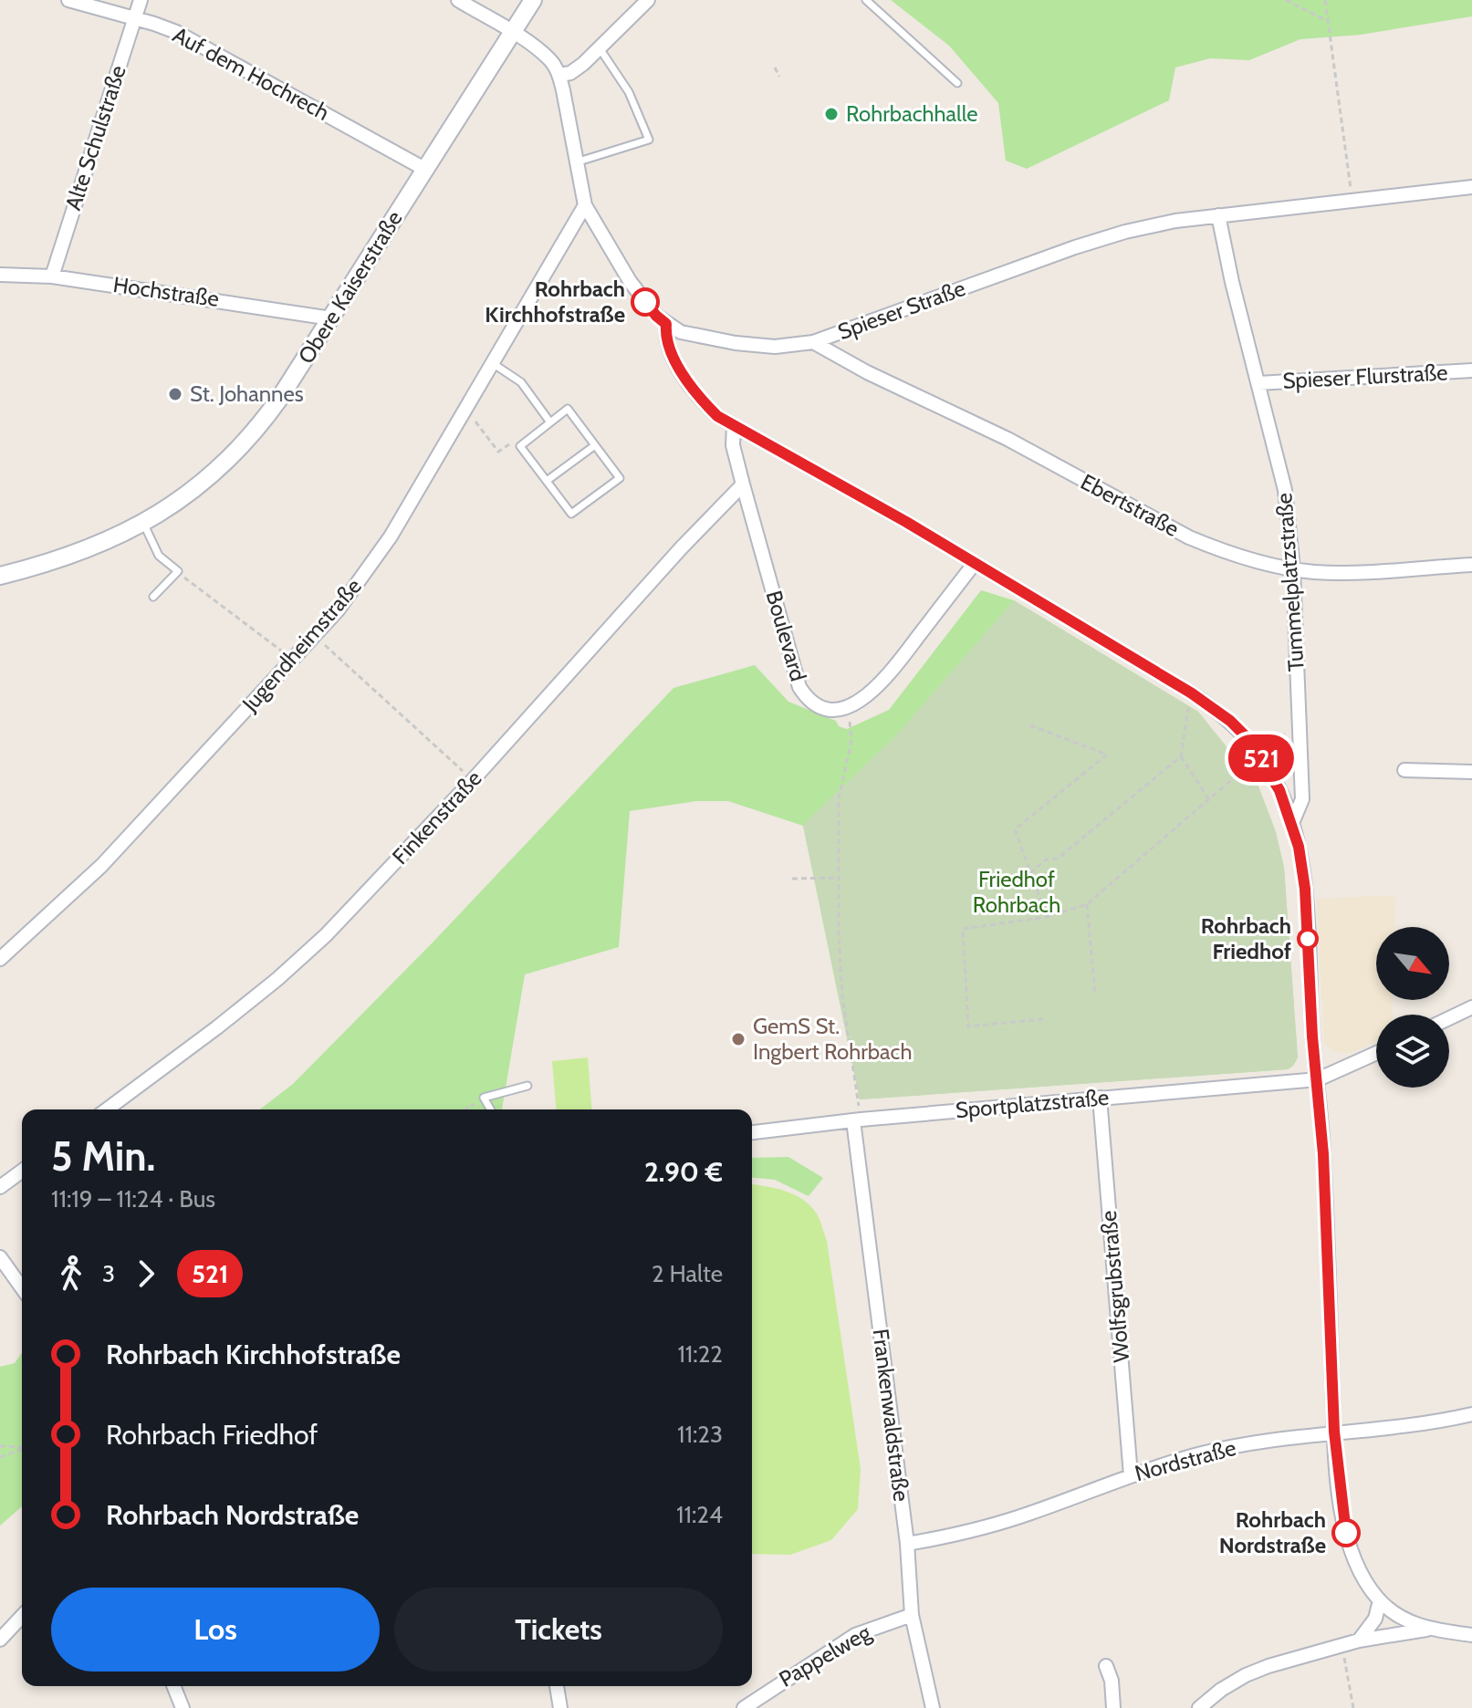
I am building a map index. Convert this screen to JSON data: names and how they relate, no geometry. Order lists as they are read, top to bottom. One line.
{"streets":{"main road":["Obere Kaiserstraße"],"street":["Auf dem Hochrech","Alte Schulstraße","Hochstraße","Spieser Straße","Spieser Flurstraße","Ebertstraße","Tummelplatzstraße","Boulevard","Jugendheimstraße","Finkenstraße","Sportplatzstraße","Wolfsgrubstraße","Frankenwaldstraße","Nordstraße","Pappelweg"]},"crossings":[["Auf dem Hochrech","Alte Schulstraße"],["Auf dem Hochrech","Obere Kaiserstraße"],["Alte Schulstraße","Hochstraße"],["Obere Kaiserstraße","Hochstraße"],["Spieser Straße","Ebertstraße"],["Spieser Straße","Tummelplatzstraße"],["Spieser Straße","Jugendheimstraße"],["Spieser Flurstraße","Tummelplatzstraße"],["Ebertstraße","Tummelplatzstraße"],["Boulevard","Finkenstraße"],["Sportplatzstraße","Wolfsgrubstraße"],["Sportplatzstraße","Frankenwaldstraße"],["Wolfsgrubstraße","Nordstraße"],["Frankenwaldstraße","Nordstraße"],["Frankenwaldstraße","Pappelweg"]],"parks":["Friedhof Rohrbach"],"places":["Rohrbachhalle","Rohrbach Kirchhofstraße","St. Johannes","Rohrbach Friedhof","GemS St. Ingbert Rohrbach","Rohrbach Nordstraße"],"lines":["bus line 521"],"north":"bottom right","page":{"on_map":"521","heading":["5 Min.","11:19 – 11:24 · Bus","2.90 €"],"legs":["3","521","2 Halte"],"list":[{"name":"Rohrbach Kirchhofstraße","value":"11:22"},{"name":"Rohrbach Friedhof","value":"11:23"},{"name":"Rohrbach Nordstraße","value":"11:24"}],"buttons":["Los","Tickets"]}}
